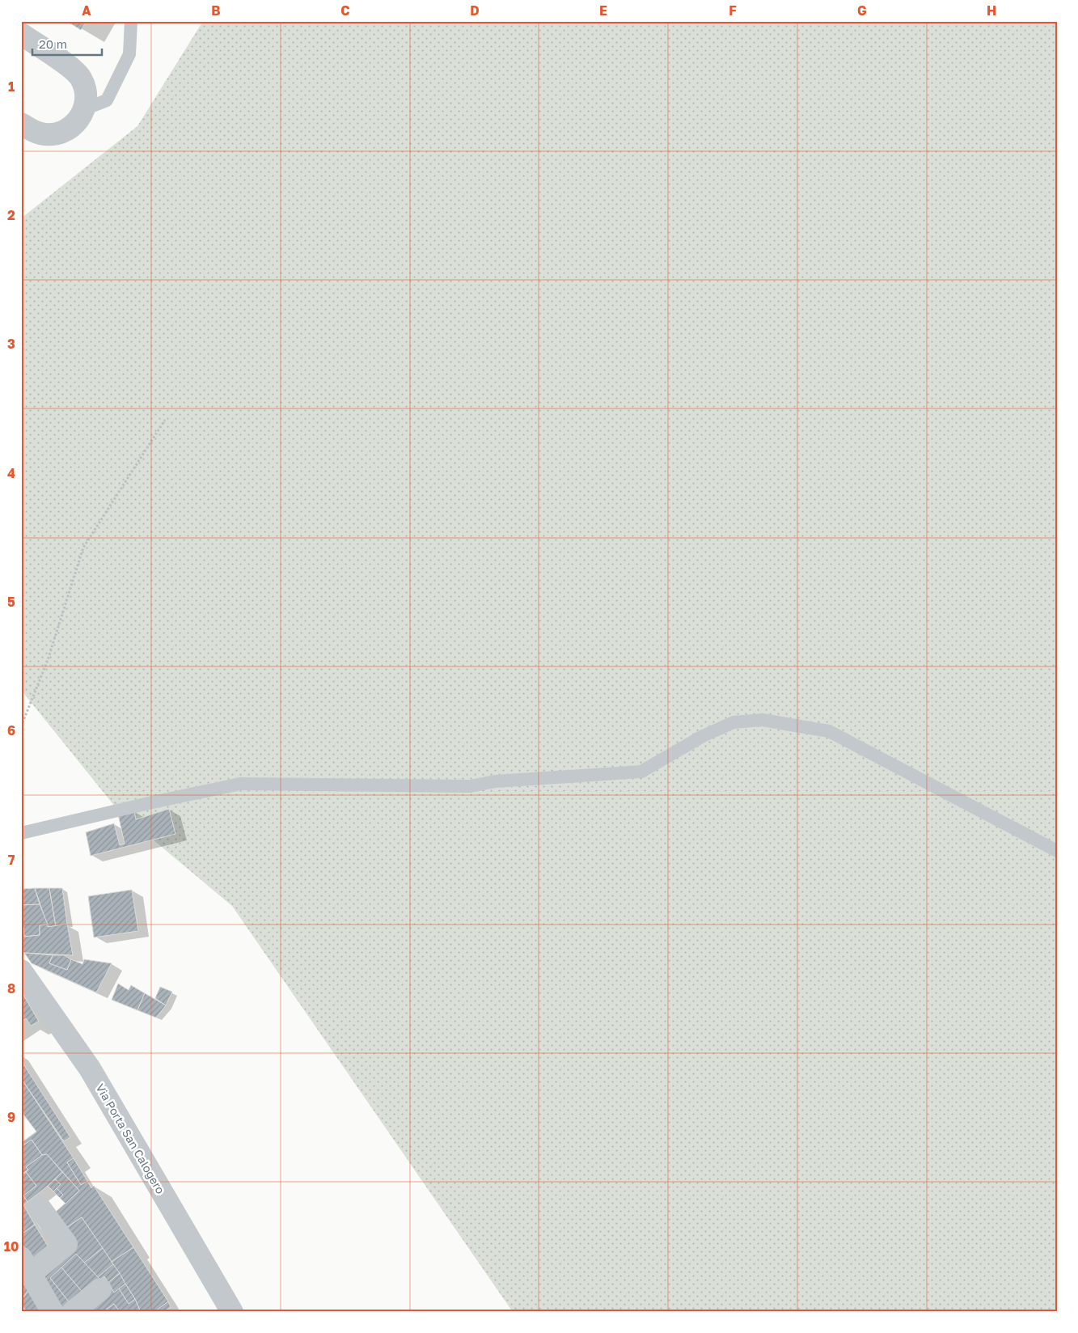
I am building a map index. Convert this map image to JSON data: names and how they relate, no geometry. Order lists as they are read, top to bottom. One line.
{"streets":{"street":["Via Porta San Calogero"]},"scale_bar":"20 m","grid":{"columns":["A","B","C","D","E","F","G","H"],"rows":["1","2","3","4","5","6","7","8","9","10"]}}
